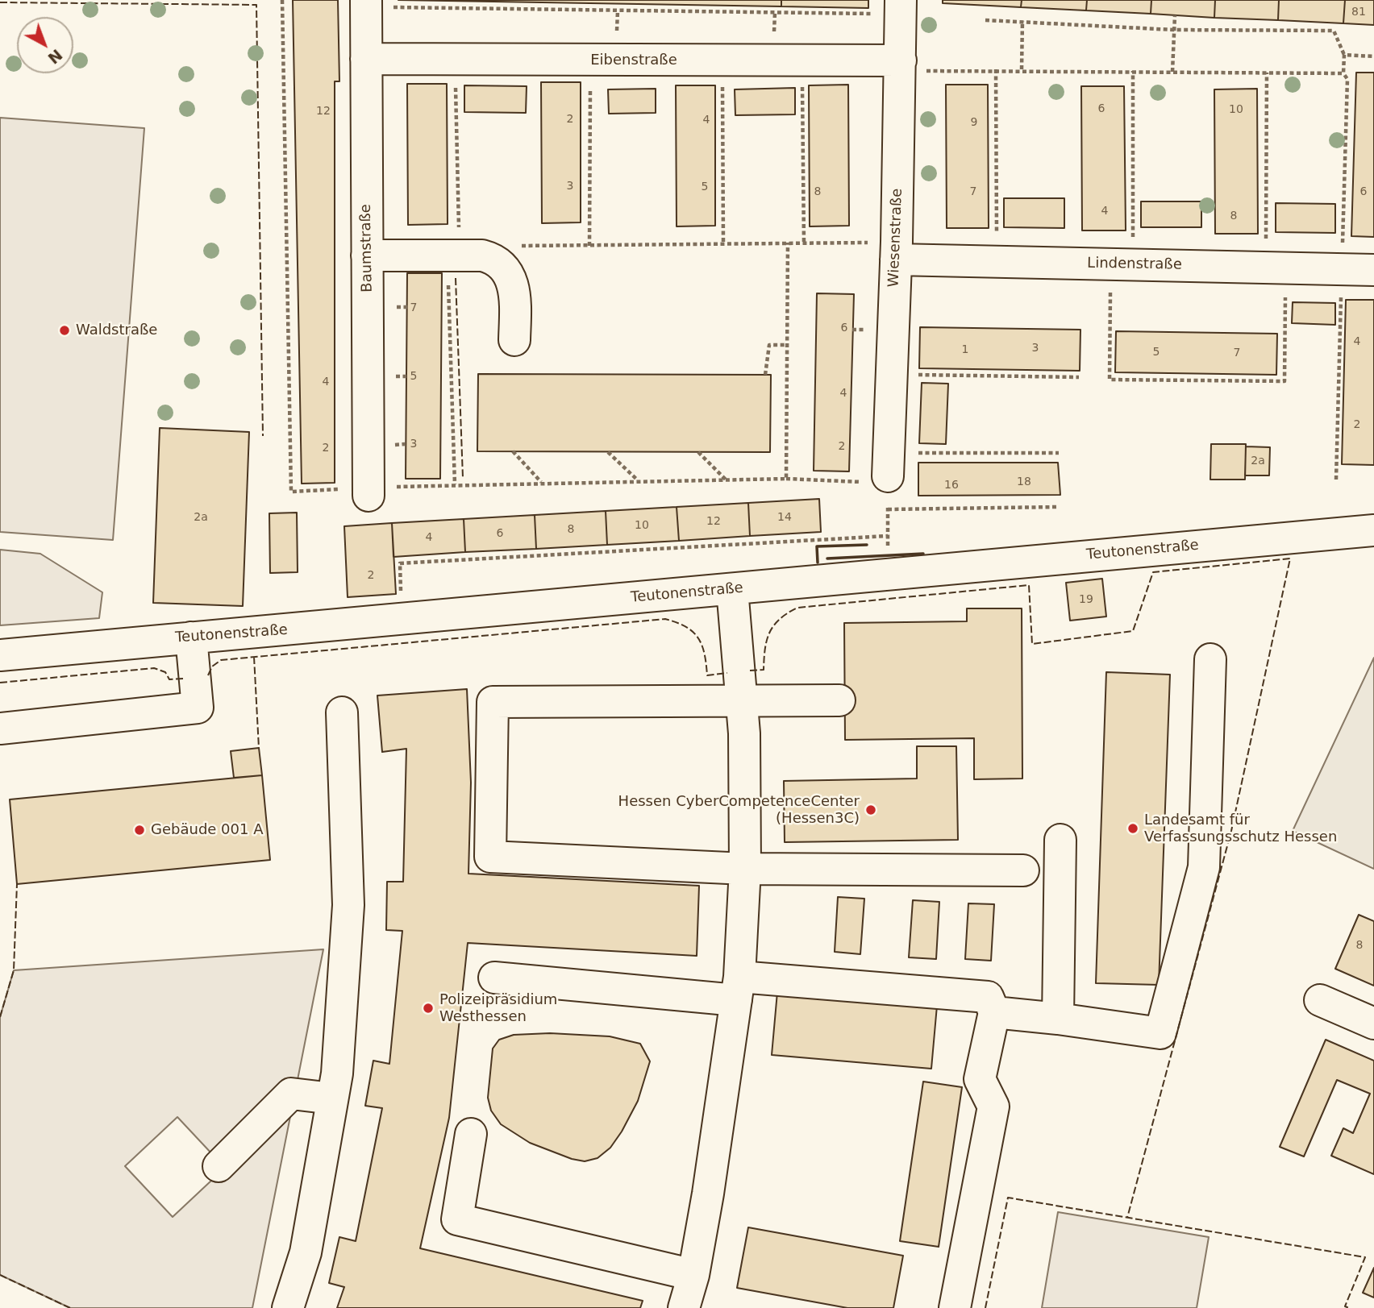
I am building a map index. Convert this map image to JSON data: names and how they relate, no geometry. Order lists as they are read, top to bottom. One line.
{"streets":{"street":["Eibenstraße","Wiesenstraße","Baumstraße","Lindenstraße","Teutonenstraße"]},"crossings":[["Eibenstraße","Wiesenstraße"],["Eibenstraße","Baumstraße"],["Wiesenstraße","Lindenstraße"]],"places":["Waldstraße","Hessen CyberCompetenceCenter (Hessen3C)","Landesamt für Verfassungsschutz Hessen","Gebäude 001 A","Polizeipräsidium Westhessen"],"house_numbers":["81","6","10","12","2","4","9","3","5","8","7","6","4","8","7","6","4","3","1","5","7","5","4","4","2","3","2","2","2a","18","16","2a","14","12","10","8","6","4","2","19","8"],"north":"bottom right"}
